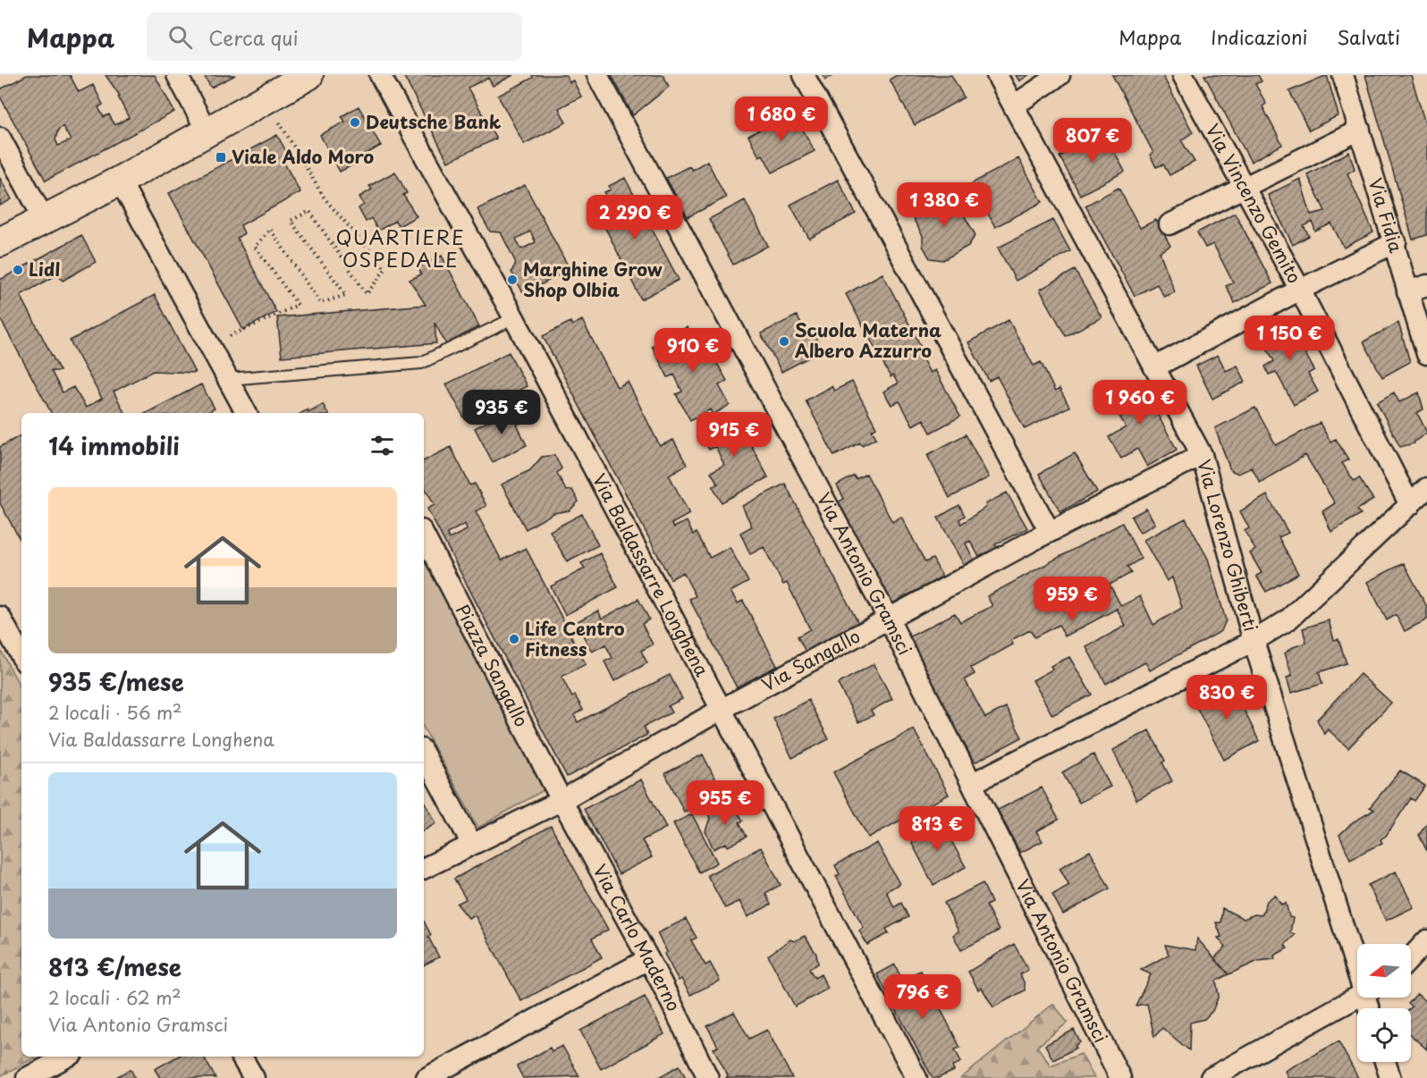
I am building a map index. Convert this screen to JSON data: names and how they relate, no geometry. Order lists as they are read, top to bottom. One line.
{"streets":{"street":["Via Vincenzo Gemito","Via Fidia","Via Lorenzo Ghiberti","Via Antonio Gramsci","Via Baldassarre Longhena","Via Sangallo","Piazza Sangallo","Via Carlo Maderno"]},"crossings":[["Via Lorenzo Ghiberti","Via Sangallo"],["Via Antonio Gramsci","Via Sangallo"],["Via Baldassarre Longhena","Via Sangallo"],["Via Sangallo","Piazza Sangallo"],["Via Sangallo","Via Carlo Maderno"],["Piazza Sangallo","Via Carlo Maderno"]],"districts":["QUARTIERE OSPEDALE"],"places":{"other":["Deutsche Bank","Lidl","Marghine Grow Shop Olbia","Scuola Materna Albero Azzurro","Life Centro Fitness"],"transit":["Viale Aldo Moro"]},"north":"left","page":{"header":"Mappa","search":"Cerca qui","nav":["Mappa","Indicazioni","Salvati"],"price":["1 680 €","807 €","1 380 €","2 290 €","1 150 €","910 €","1 960 €","935 €","915 €","959 €","830 €","955 €","813 €","796 €"],"heading":"14 immobili","list":[{"name":"935 €/mese","note":"2 locali · 56 m² · Via Baldassarre Longhena"},{"name":"813 €/mese","note":"2 locali · 62 m² · Via Antonio Gramsci"}]}}
